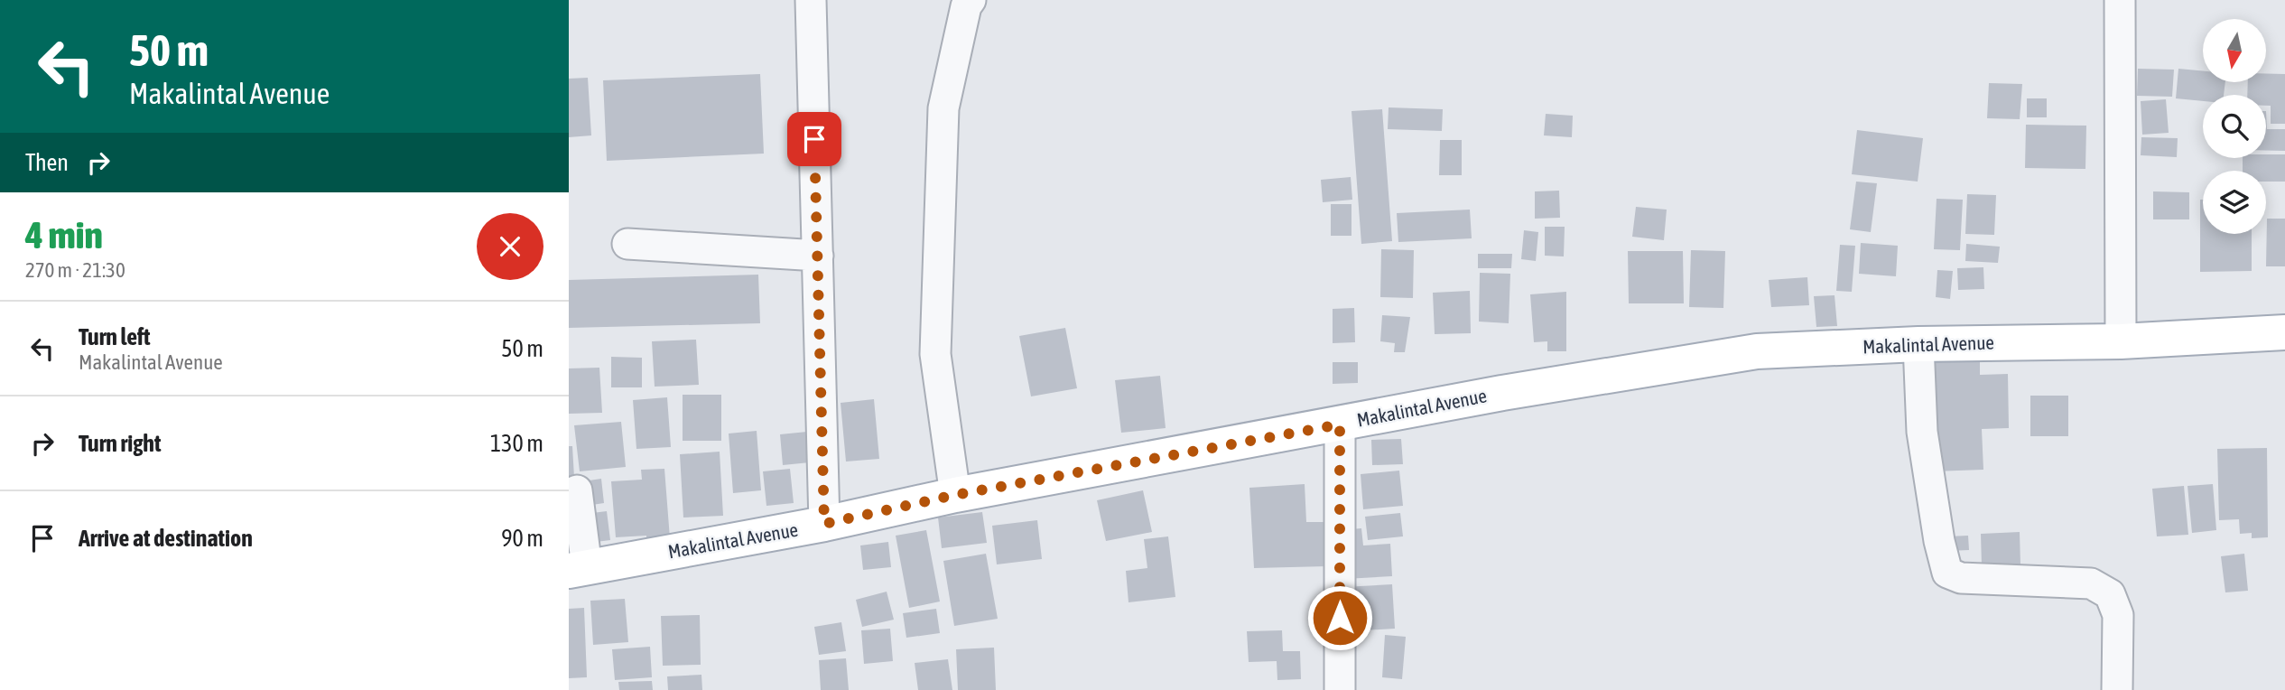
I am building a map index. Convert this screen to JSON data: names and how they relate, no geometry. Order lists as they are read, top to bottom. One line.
{"streets":{"main road":["Makalintal Avenue"]},"north":"bottom","page":{"turn":["50 m","Makalintal Avenue"],"then":"Then","heading":["4 min","270 m · 21:30"],"list":[{"name":"Turn left","note":"Makalintal Avenue","value":"50 m"},{"name":"Turn right","value":"130 m"},{"name":"Arrive at destination","value":"90 m"}]}}
